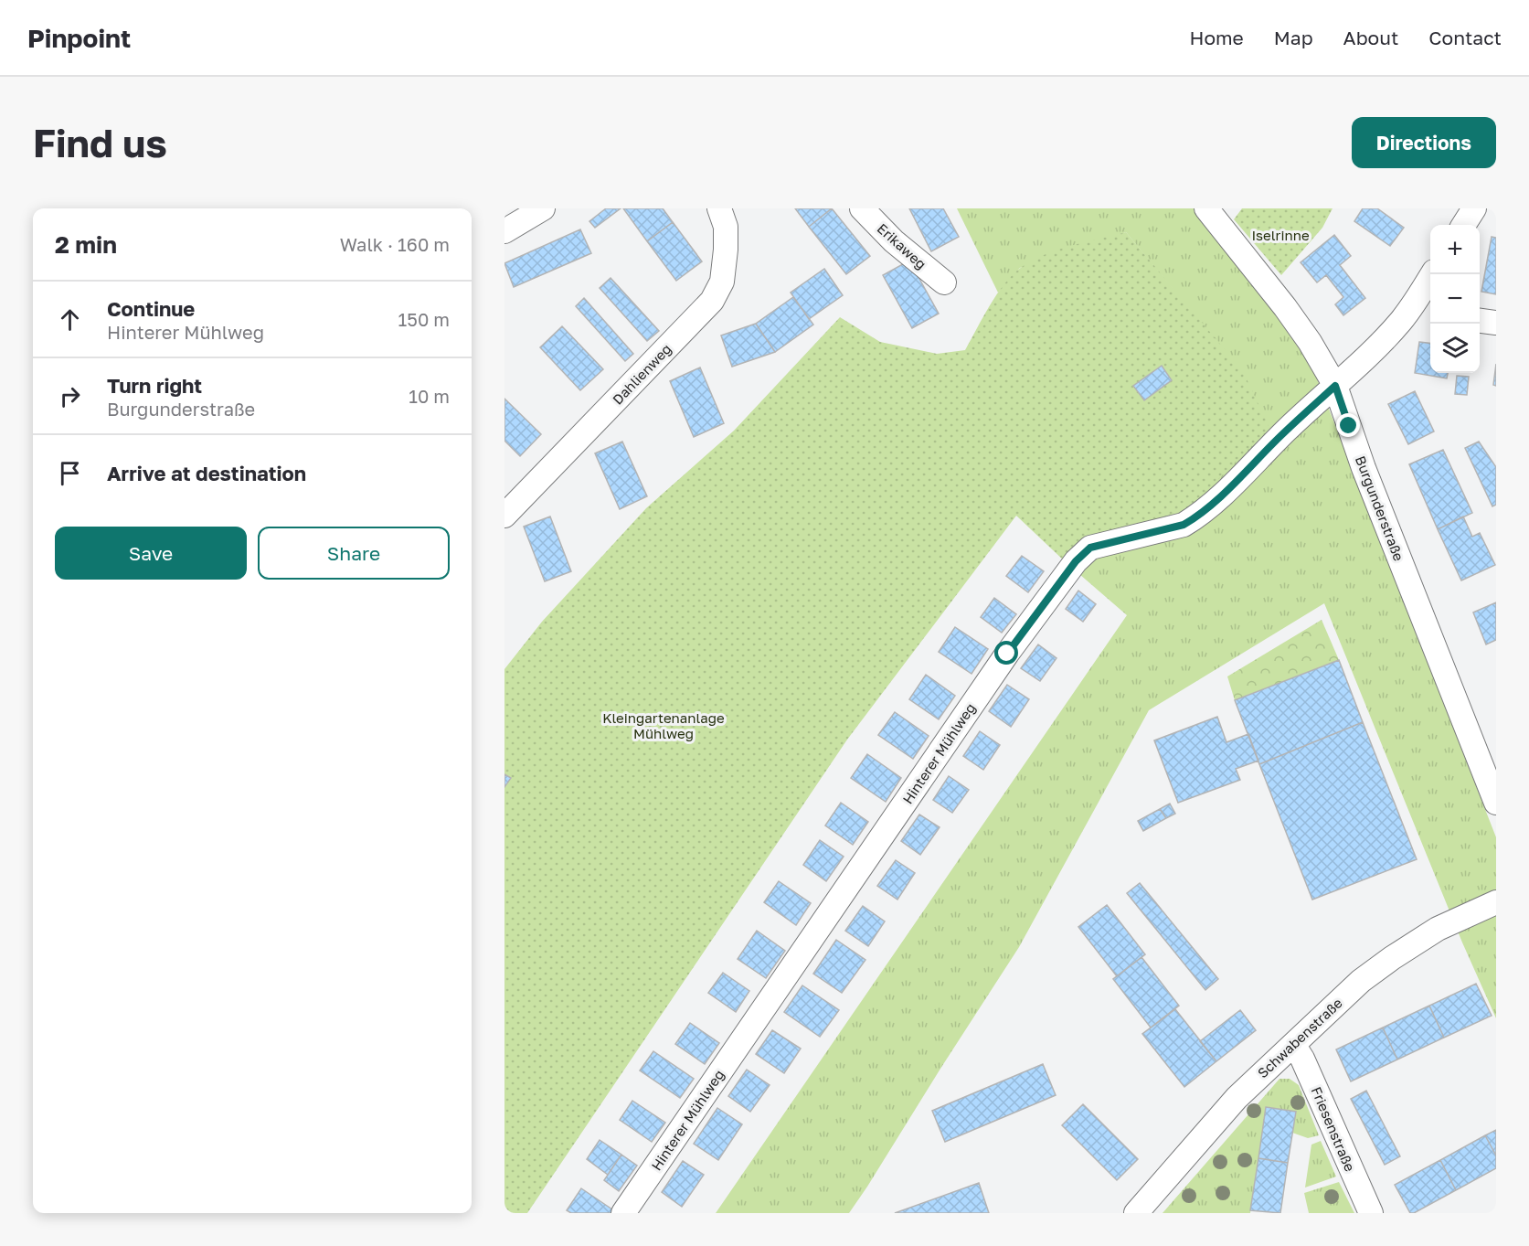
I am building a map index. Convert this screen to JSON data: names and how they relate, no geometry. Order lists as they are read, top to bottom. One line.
{"streets":{"street":["Erikaweg","Dahlienweg","Burgunderstraße","Hinterer Mühlweg","Schwabenstraße","Friesenstraße"]},"crossings":[["Burgunderstraße","Hinterer Mühlweg"],["Schwabenstraße","Friesenstraße"]],"parks":["Iselrinne","Kleingartenanlage Mühlweg"],"page":{"header":"Pinpoint","nav":["Home","Map","About","Contact"],"buttons":["Directions",["Save","Share"]],"title":"Find us","heading":["2 min","Walk · 160 m"],"map_buttons":["+","−"],"list":[["Continue","Hinterer Mühlweg","150 m"],["Turn right","Burgunderstraße","10 m"],"Arrive at destination"]}}
